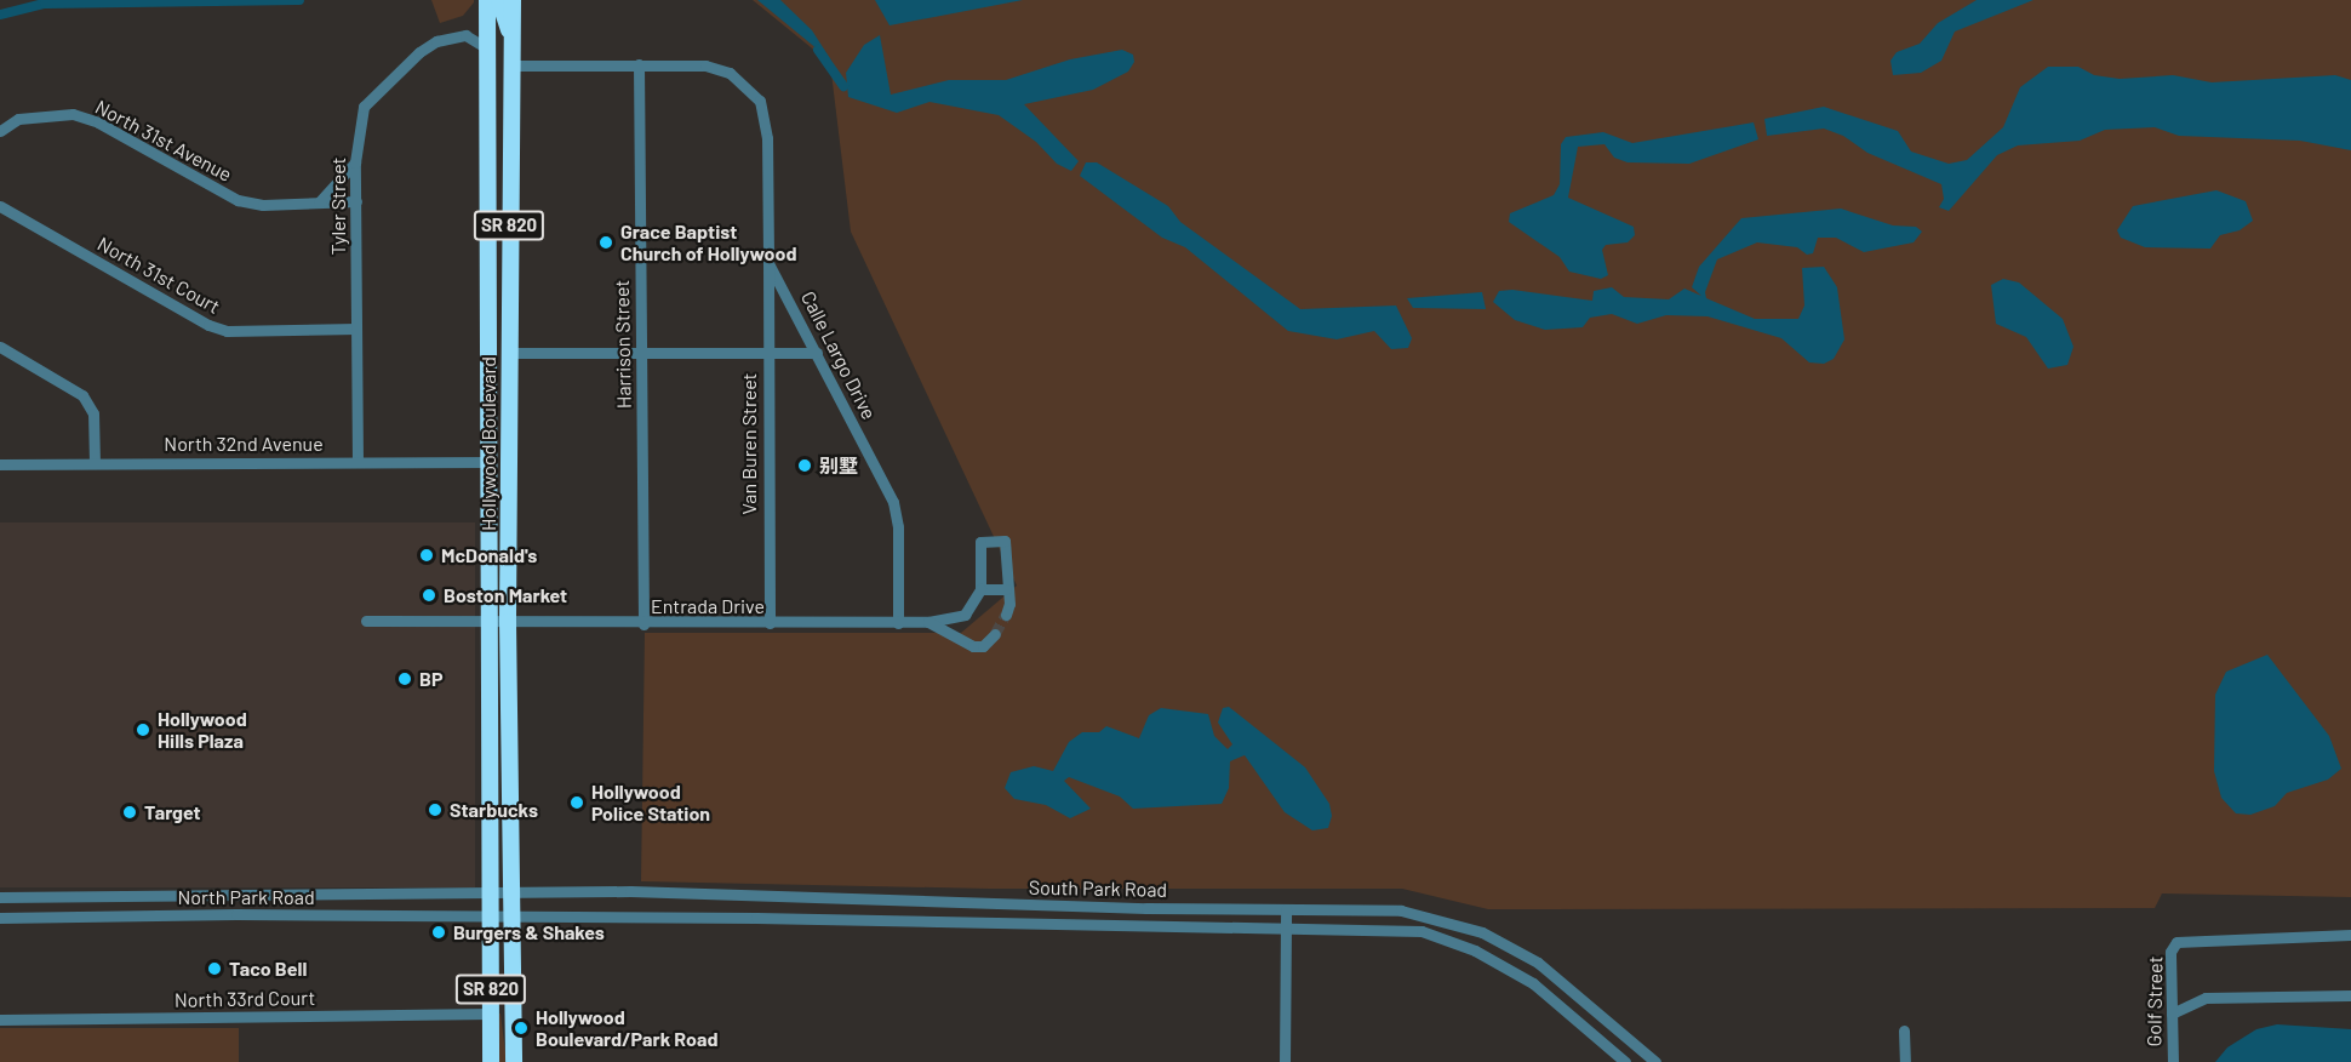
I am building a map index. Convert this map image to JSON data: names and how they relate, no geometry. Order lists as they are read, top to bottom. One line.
{"streets":{"highway":["SR 820","Hollywood Boulevard"],"street":["North 31st Avenue","Tyler Street","North 31st Court","Harrison Street","Calle Largo Drive","North 32nd Avenue","Van Buren Street","Entrada Drive","South Park Road","North Park Road","North 33rd Court","Golf Street"]},"crossings":[["North 31st Avenue","Tyler Street"],["Tyler Street","North 31st Court"],["Tyler Street","North 32nd Avenue"],["Tyler Street","Hollywood Boulevard"],["Harrison Street","Calle Largo Drive"],["Harrison Street","Entrada Drive"],["Calle Largo Drive","Hollywood Boulevard"],["Calle Largo Drive","Van Buren Street"],["Calle Largo Drive","Entrada Drive"],["North 32nd Avenue","Hollywood Boulevard"],["Hollywood Boulevard","Entrada Drive"],["Hollywood Boulevard","South Park Road"],["Hollywood Boulevard","North Park Road"],["Hollywood Boulevard","North 33rd Court"],["Van Buren Street","Entrada Drive"],["South Park Road","North Park Road"]],"places":["Grace Baptist Church of Hollywood","别墅","McDonald's","Boston Market","BP","Hollywood Hills Plaza","Hollywood Police Station","Starbucks","Target","Burgers & Shakes","Taco Bell","Hollywood Boulevard/Park Road"]}
